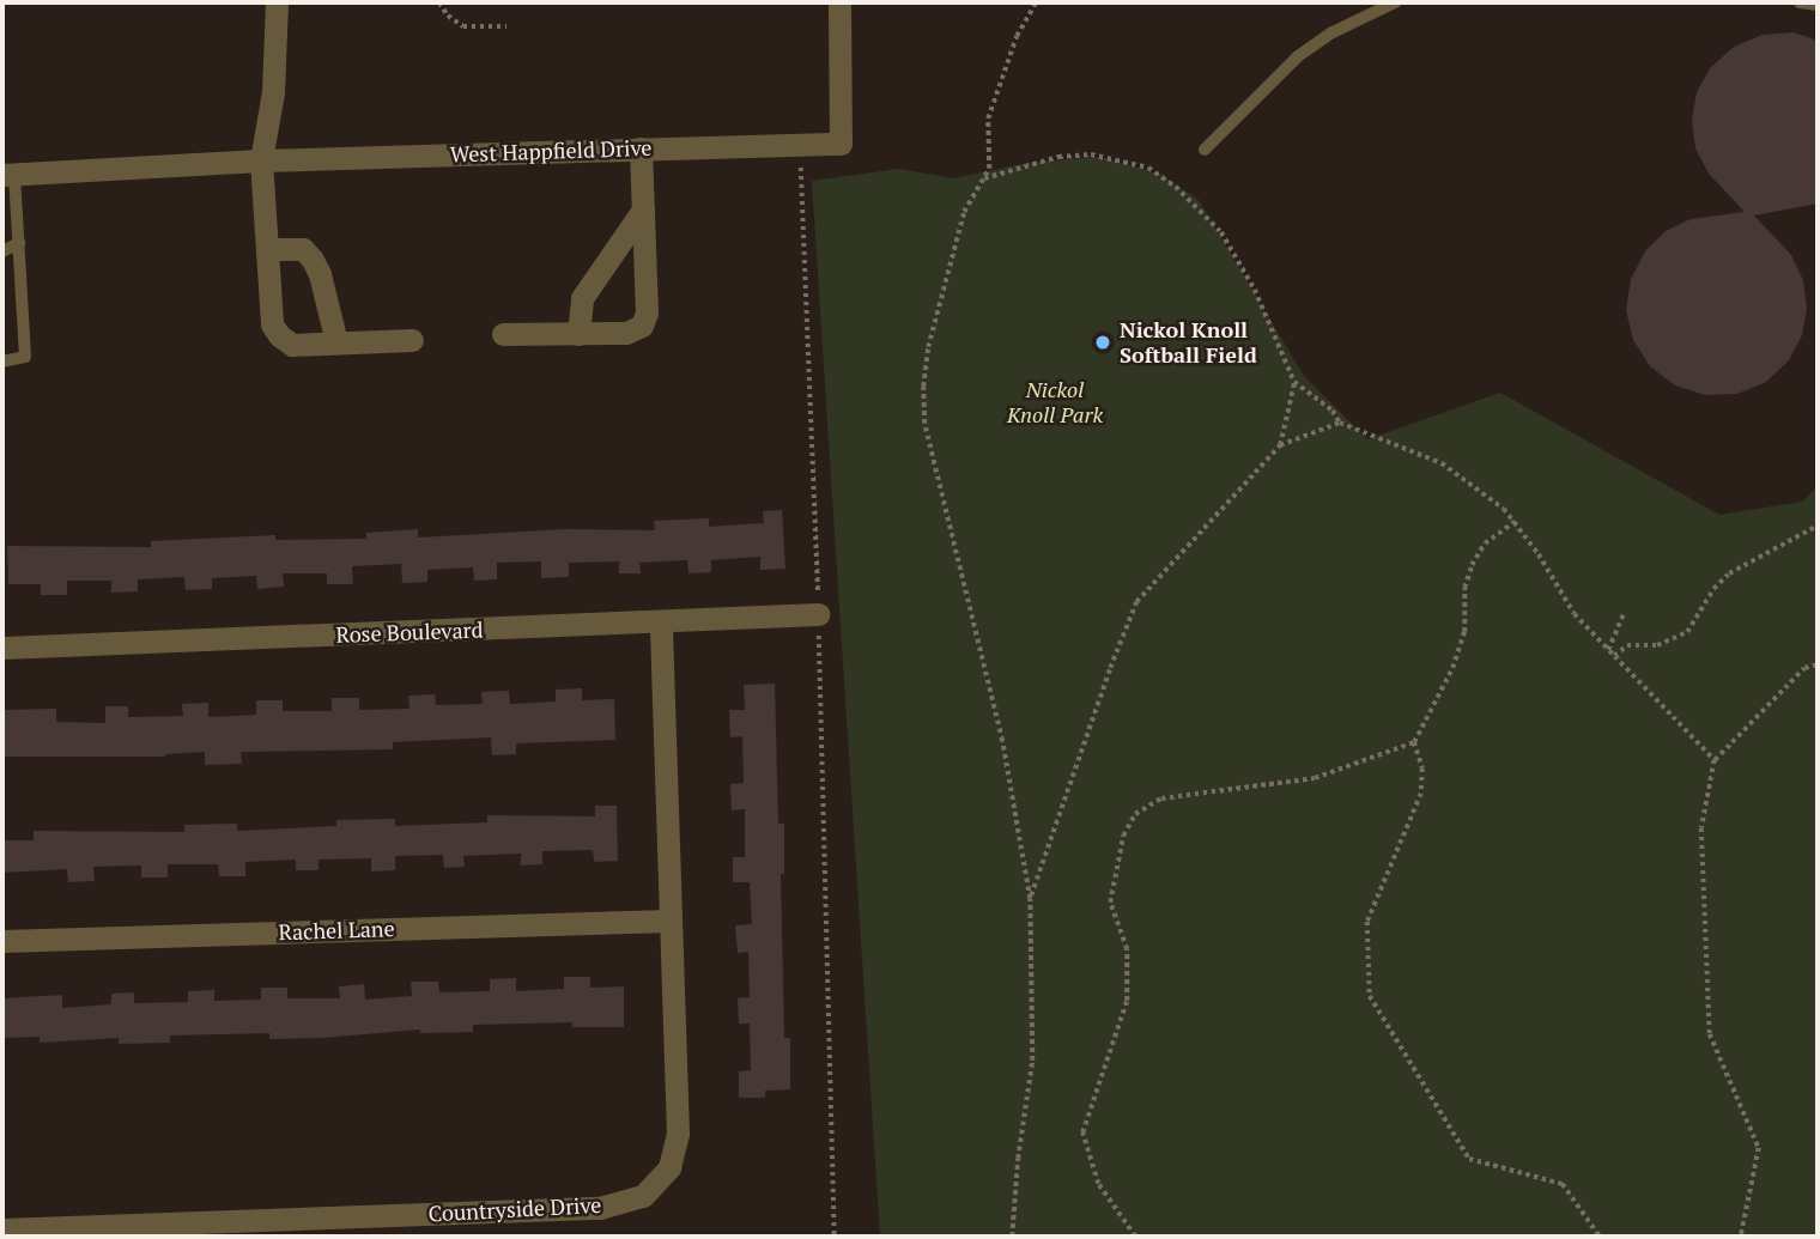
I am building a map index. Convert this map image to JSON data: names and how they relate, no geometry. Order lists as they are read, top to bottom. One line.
{"streets":{"street":["West Happfield Drive","Rose Boulevard","Rachel Lane","Countryside Drive"]},"crossings":[["Rose Boulevard","Countryside Drive"],["Rachel Lane","Countryside Drive"]],"parks":["Nickol Knoll Park"],"places":["Nickol Knoll Softball Field"]}
